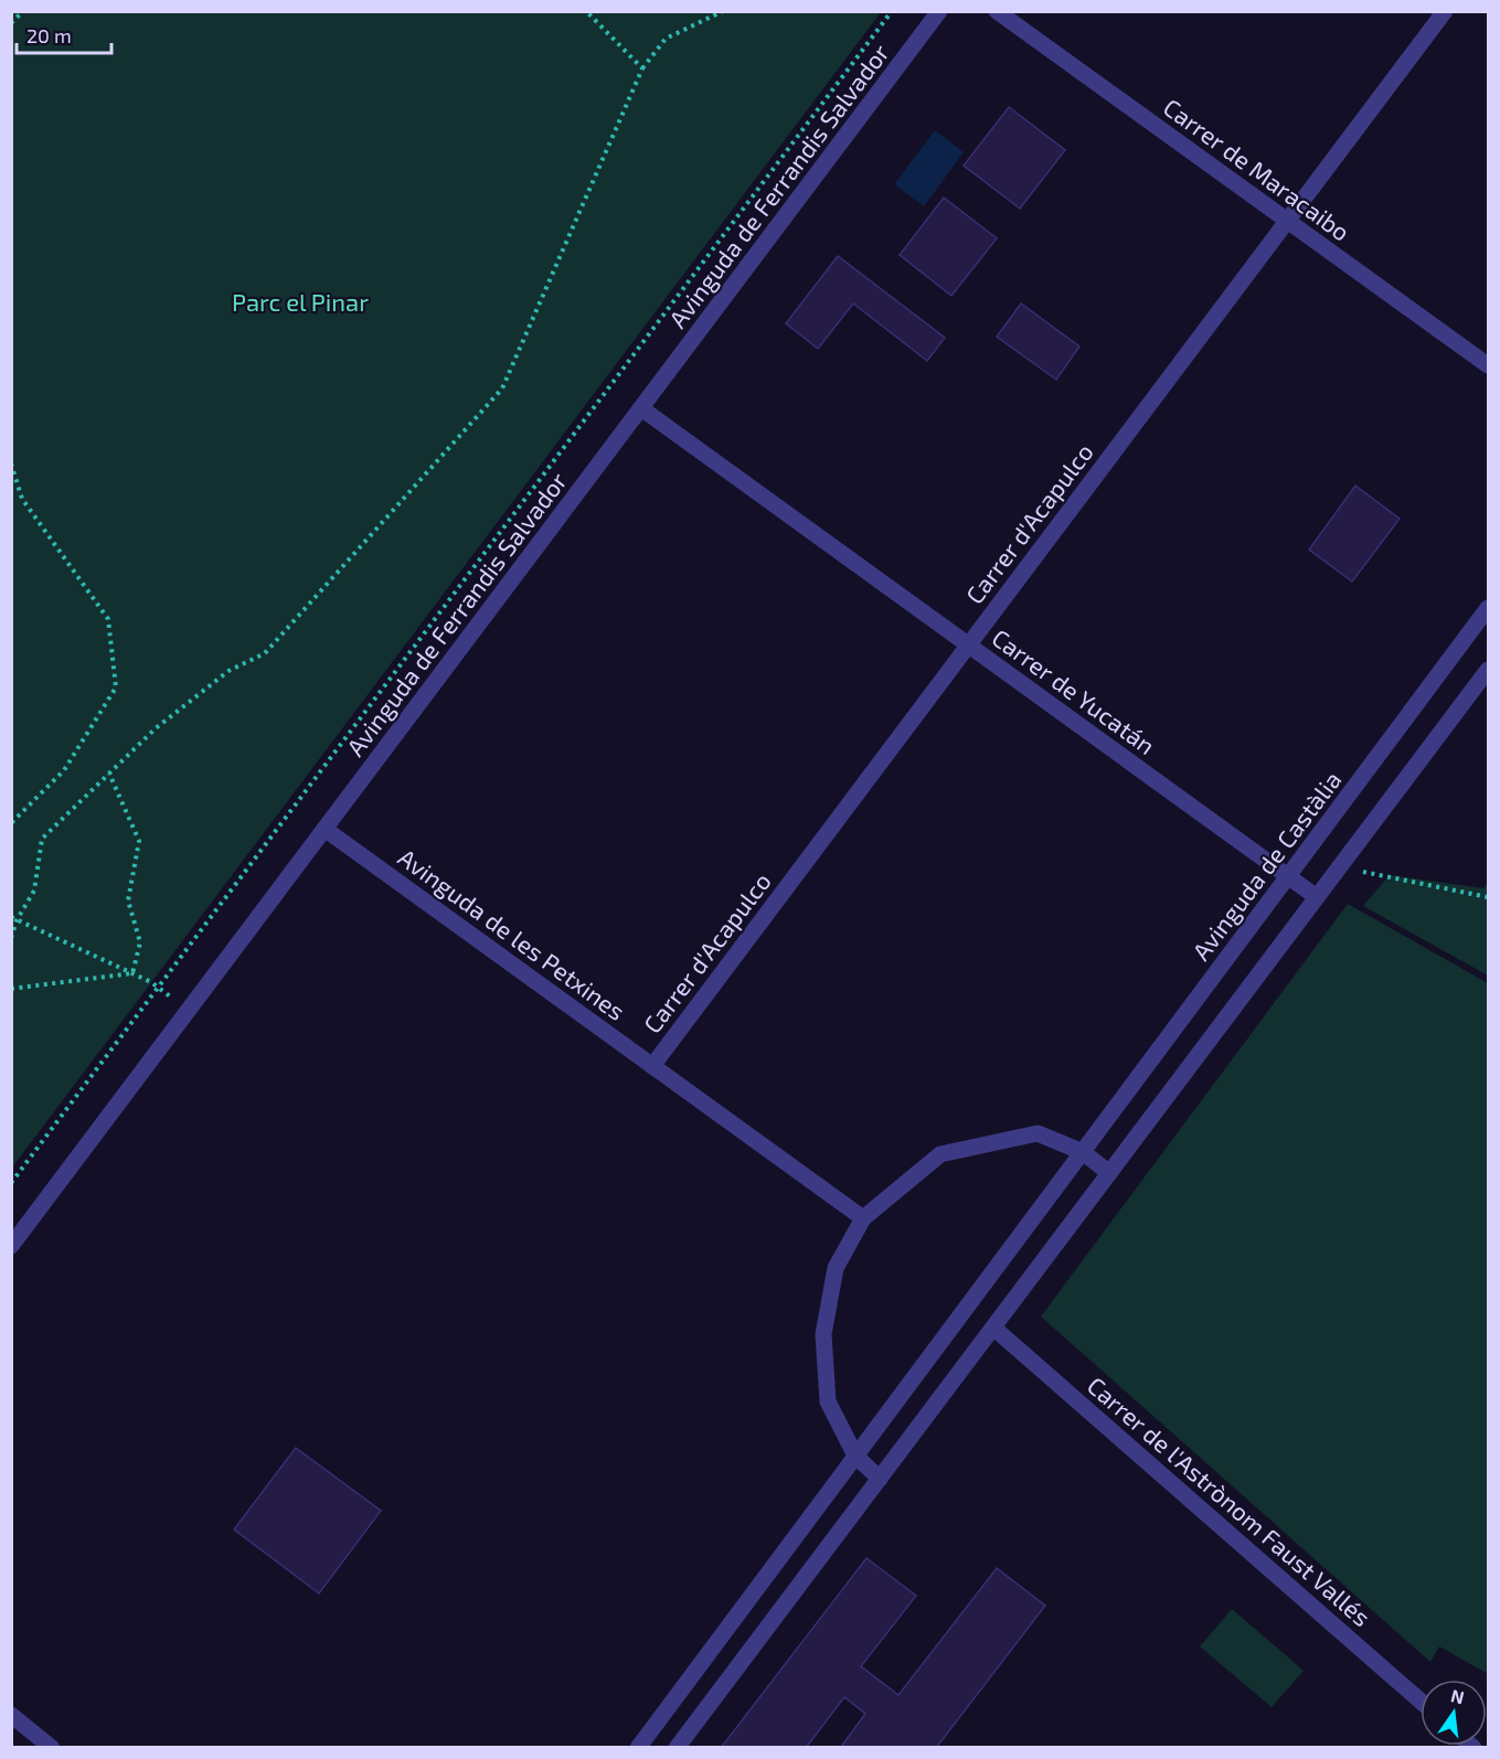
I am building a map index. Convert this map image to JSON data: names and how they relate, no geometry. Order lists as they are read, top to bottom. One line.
{"streets":{"street":["Carrer de Maracaibo","Avinguda de Ferrandis Salvador","Carrer d'Acapulco","Carrer de Yucatán","Avinguda de Castàlia","Avinguda de les Petxines","Carrer de l'Astrònom Faust Vallés"]},"crossings":[["Carrer de Maracaibo","Carrer d'Acapulco"],["Avinguda de Ferrandis Salvador","Carrer de Yucatán"],["Avinguda de Ferrandis Salvador","Avinguda de les Petxines"],["Carrer d'Acapulco","Carrer de Yucatán"],["Carrer d'Acapulco","Avinguda de les Petxines"],["Carrer de Yucatán","Avinguda de Castàlia"]],"parks":["Parc el Pinar"],"scale_bar":"20 m","north":"top"}
